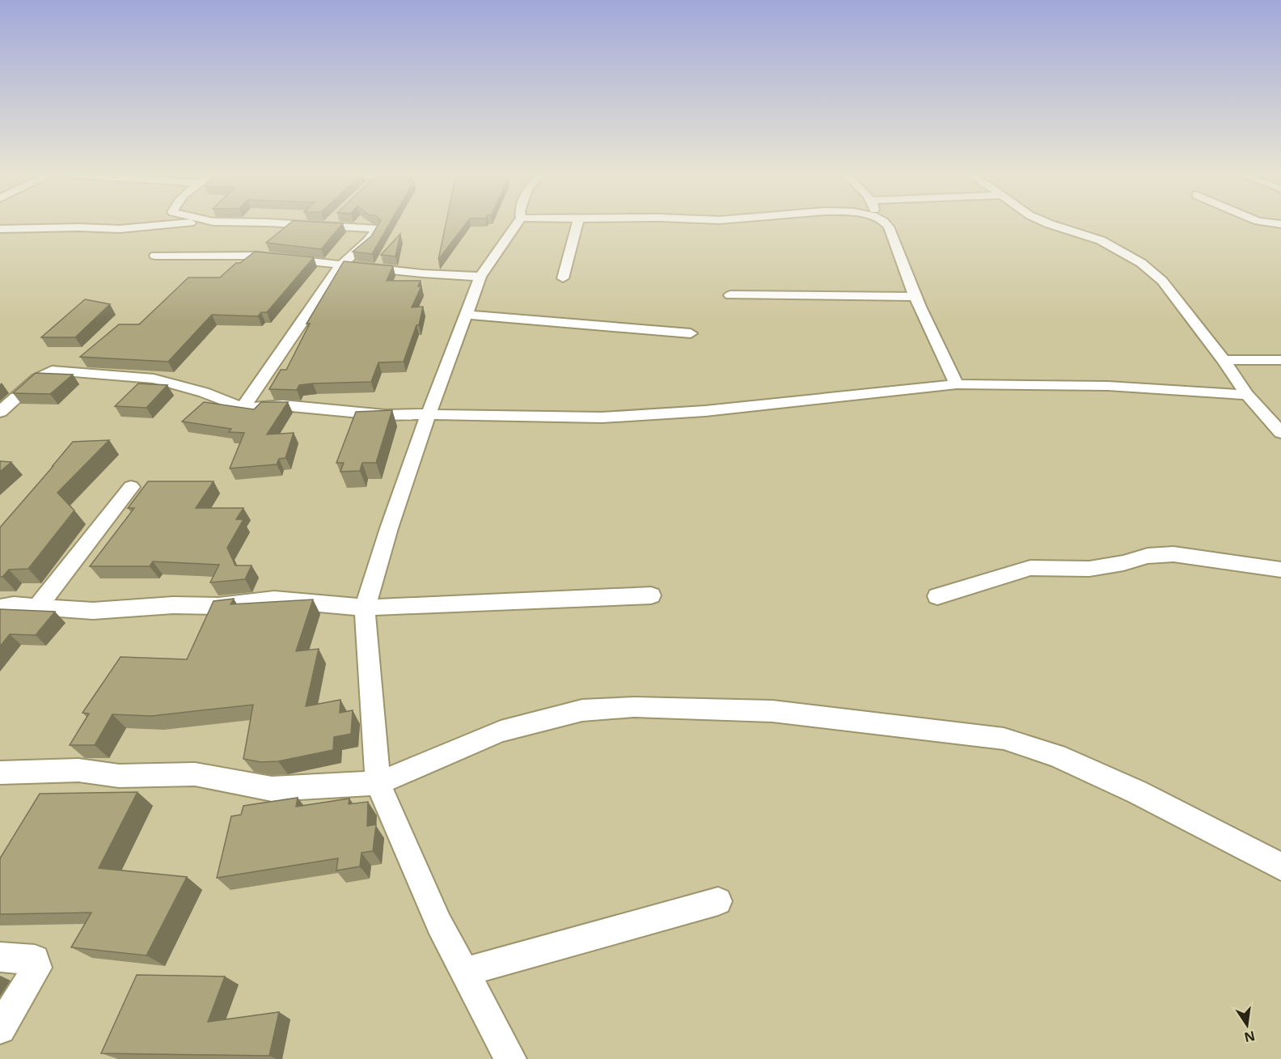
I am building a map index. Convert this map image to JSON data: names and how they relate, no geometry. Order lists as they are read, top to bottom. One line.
{"north":"bottom"}
